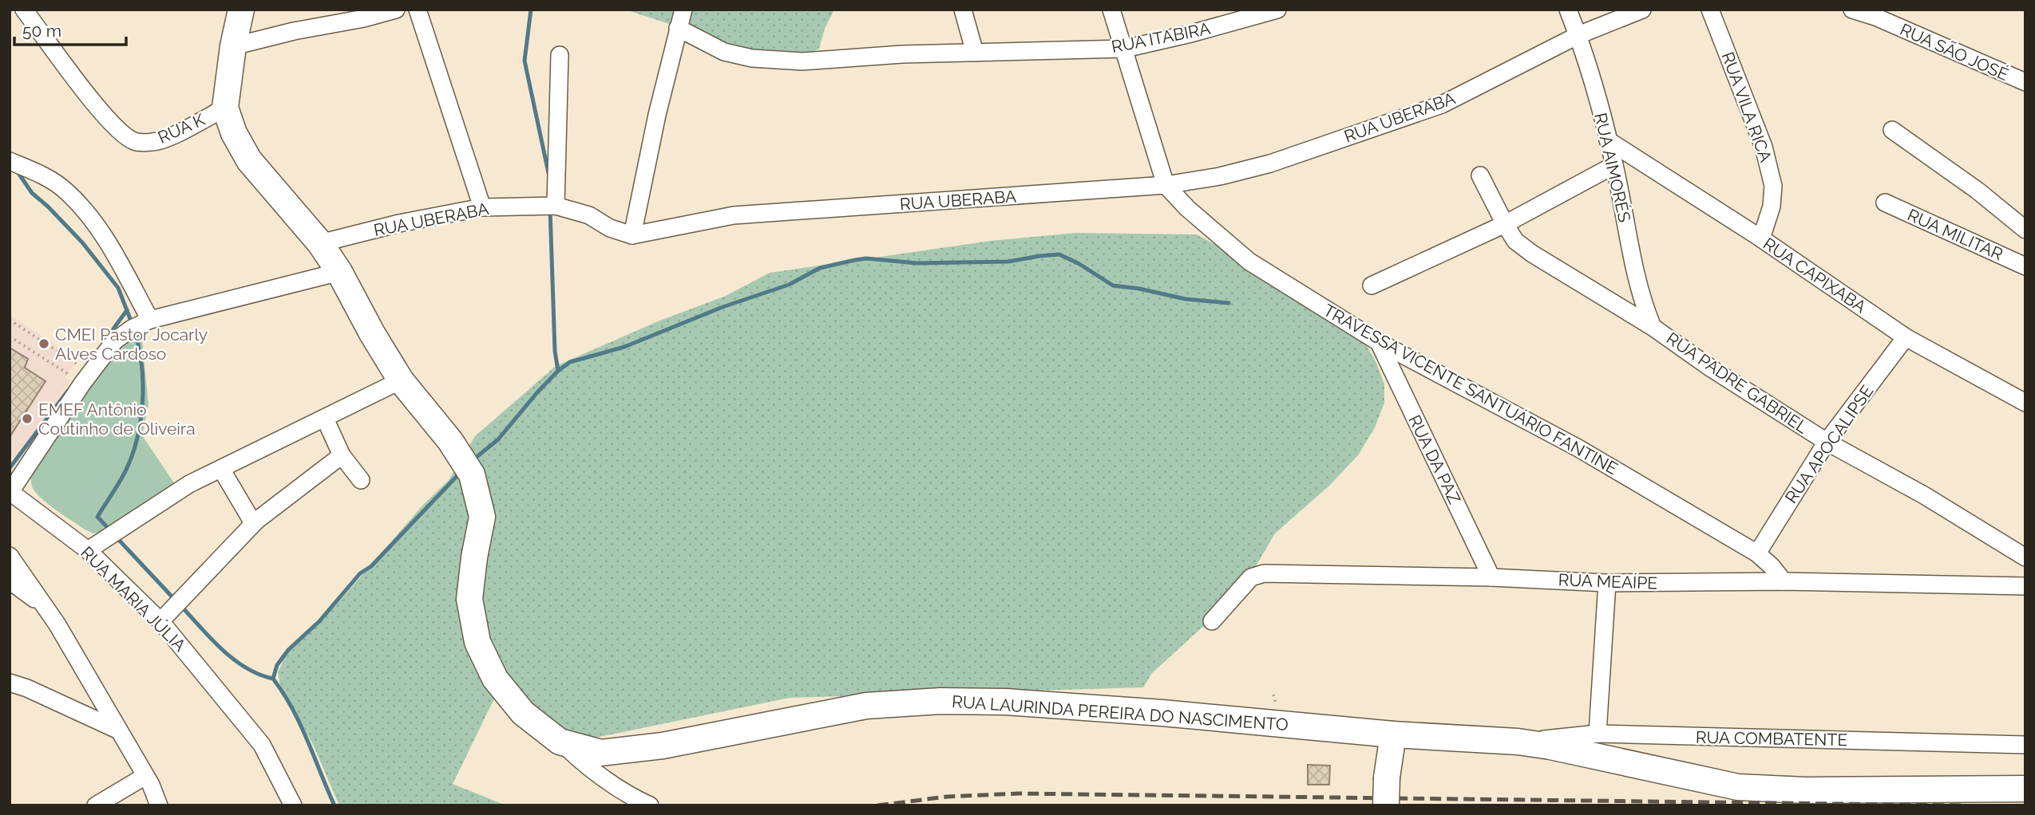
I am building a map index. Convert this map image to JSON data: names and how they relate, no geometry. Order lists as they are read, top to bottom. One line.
{"streets":{"street":["RUA ITABIRA","RUA SÃO JOSÉ","RUA VILA RICA","RUA UBERABA","RUA K","RUA AIMORÉS","RUA MILITAR","RUA CAPIXABA","RUA PADRE GABRIEL","TRAVESSA VICENTE SANTUÁRIO FANTINE","RUA APOCALIPSE","RUA DA PAZ","RUA MEAÍPE","RUA MARIA JÚLIA","RUA LAURINDA PEREIRA DO NASCIMENTO","RUA COMBATENTE"]},"crossings":[["RUA VILA RICA","RUA CAPIXABA"],["RUA UBERABA","RUA AIMORÉS"],["RUA UBERABA","TRAVESSA VICENTE SANTUÁRIO FANTINE"],["RUA UBERABA","RUA LAURINDA PEREIRA DO NASCIMENTO"],["RUA K","RUA LAURINDA PEREIRA DO NASCIMENTO"],["RUA AIMORÉS","RUA CAPIXABA"],["RUA AIMORÉS","RUA PADRE GABRIEL"],["RUA CAPIXABA","RUA APOCALIPSE"],["RUA PADRE GABRIEL","RUA APOCALIPSE"],["TRAVESSA VICENTE SANTUÁRIO FANTINE","RUA APOCALIPSE"],["TRAVESSA VICENTE SANTUÁRIO FANTINE","RUA DA PAZ"],["TRAVESSA VICENTE SANTUÁRIO FANTINE","RUA MEAÍPE"],["RUA DA PAZ","RUA MEAÍPE"],["RUA MARIA JÚLIA","RUA LAURINDA PEREIRA DO NASCIMENTO"],["RUA LAURINDA PEREIRA DO NASCIMENTO","RUA COMBATENTE"]],"places":["CMEI Pastor Jocarly Alves Cardoso","EMEF Antônio Coutinho de Oliveira"],"scale_bar":"50 m"}
